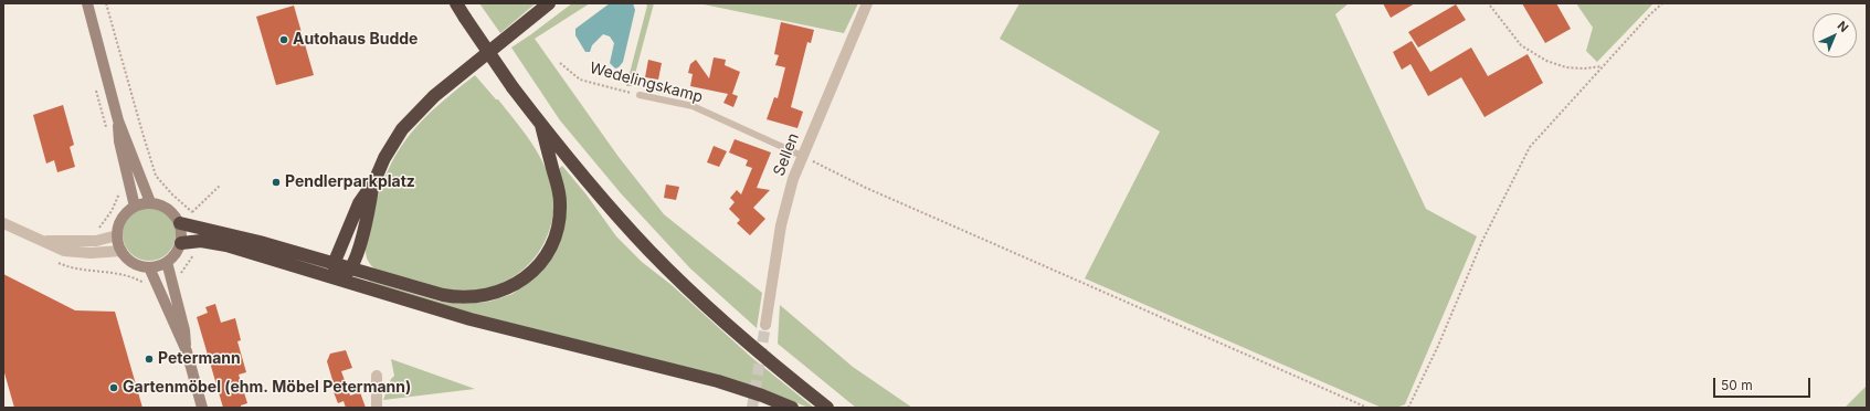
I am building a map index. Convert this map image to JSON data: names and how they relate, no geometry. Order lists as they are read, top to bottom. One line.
{"streets":{"street":["Sellen"],"lane":["Wedelingskamp"]},"crossings":[["Wedelingskamp","Sellen"]],"places":["Autohaus Budde","Pendlerparkplatz","Petermann","Gartenmöbel (ehm. Möbel Petermann)"],"scale_bar":"50 m","north":"top right"}
